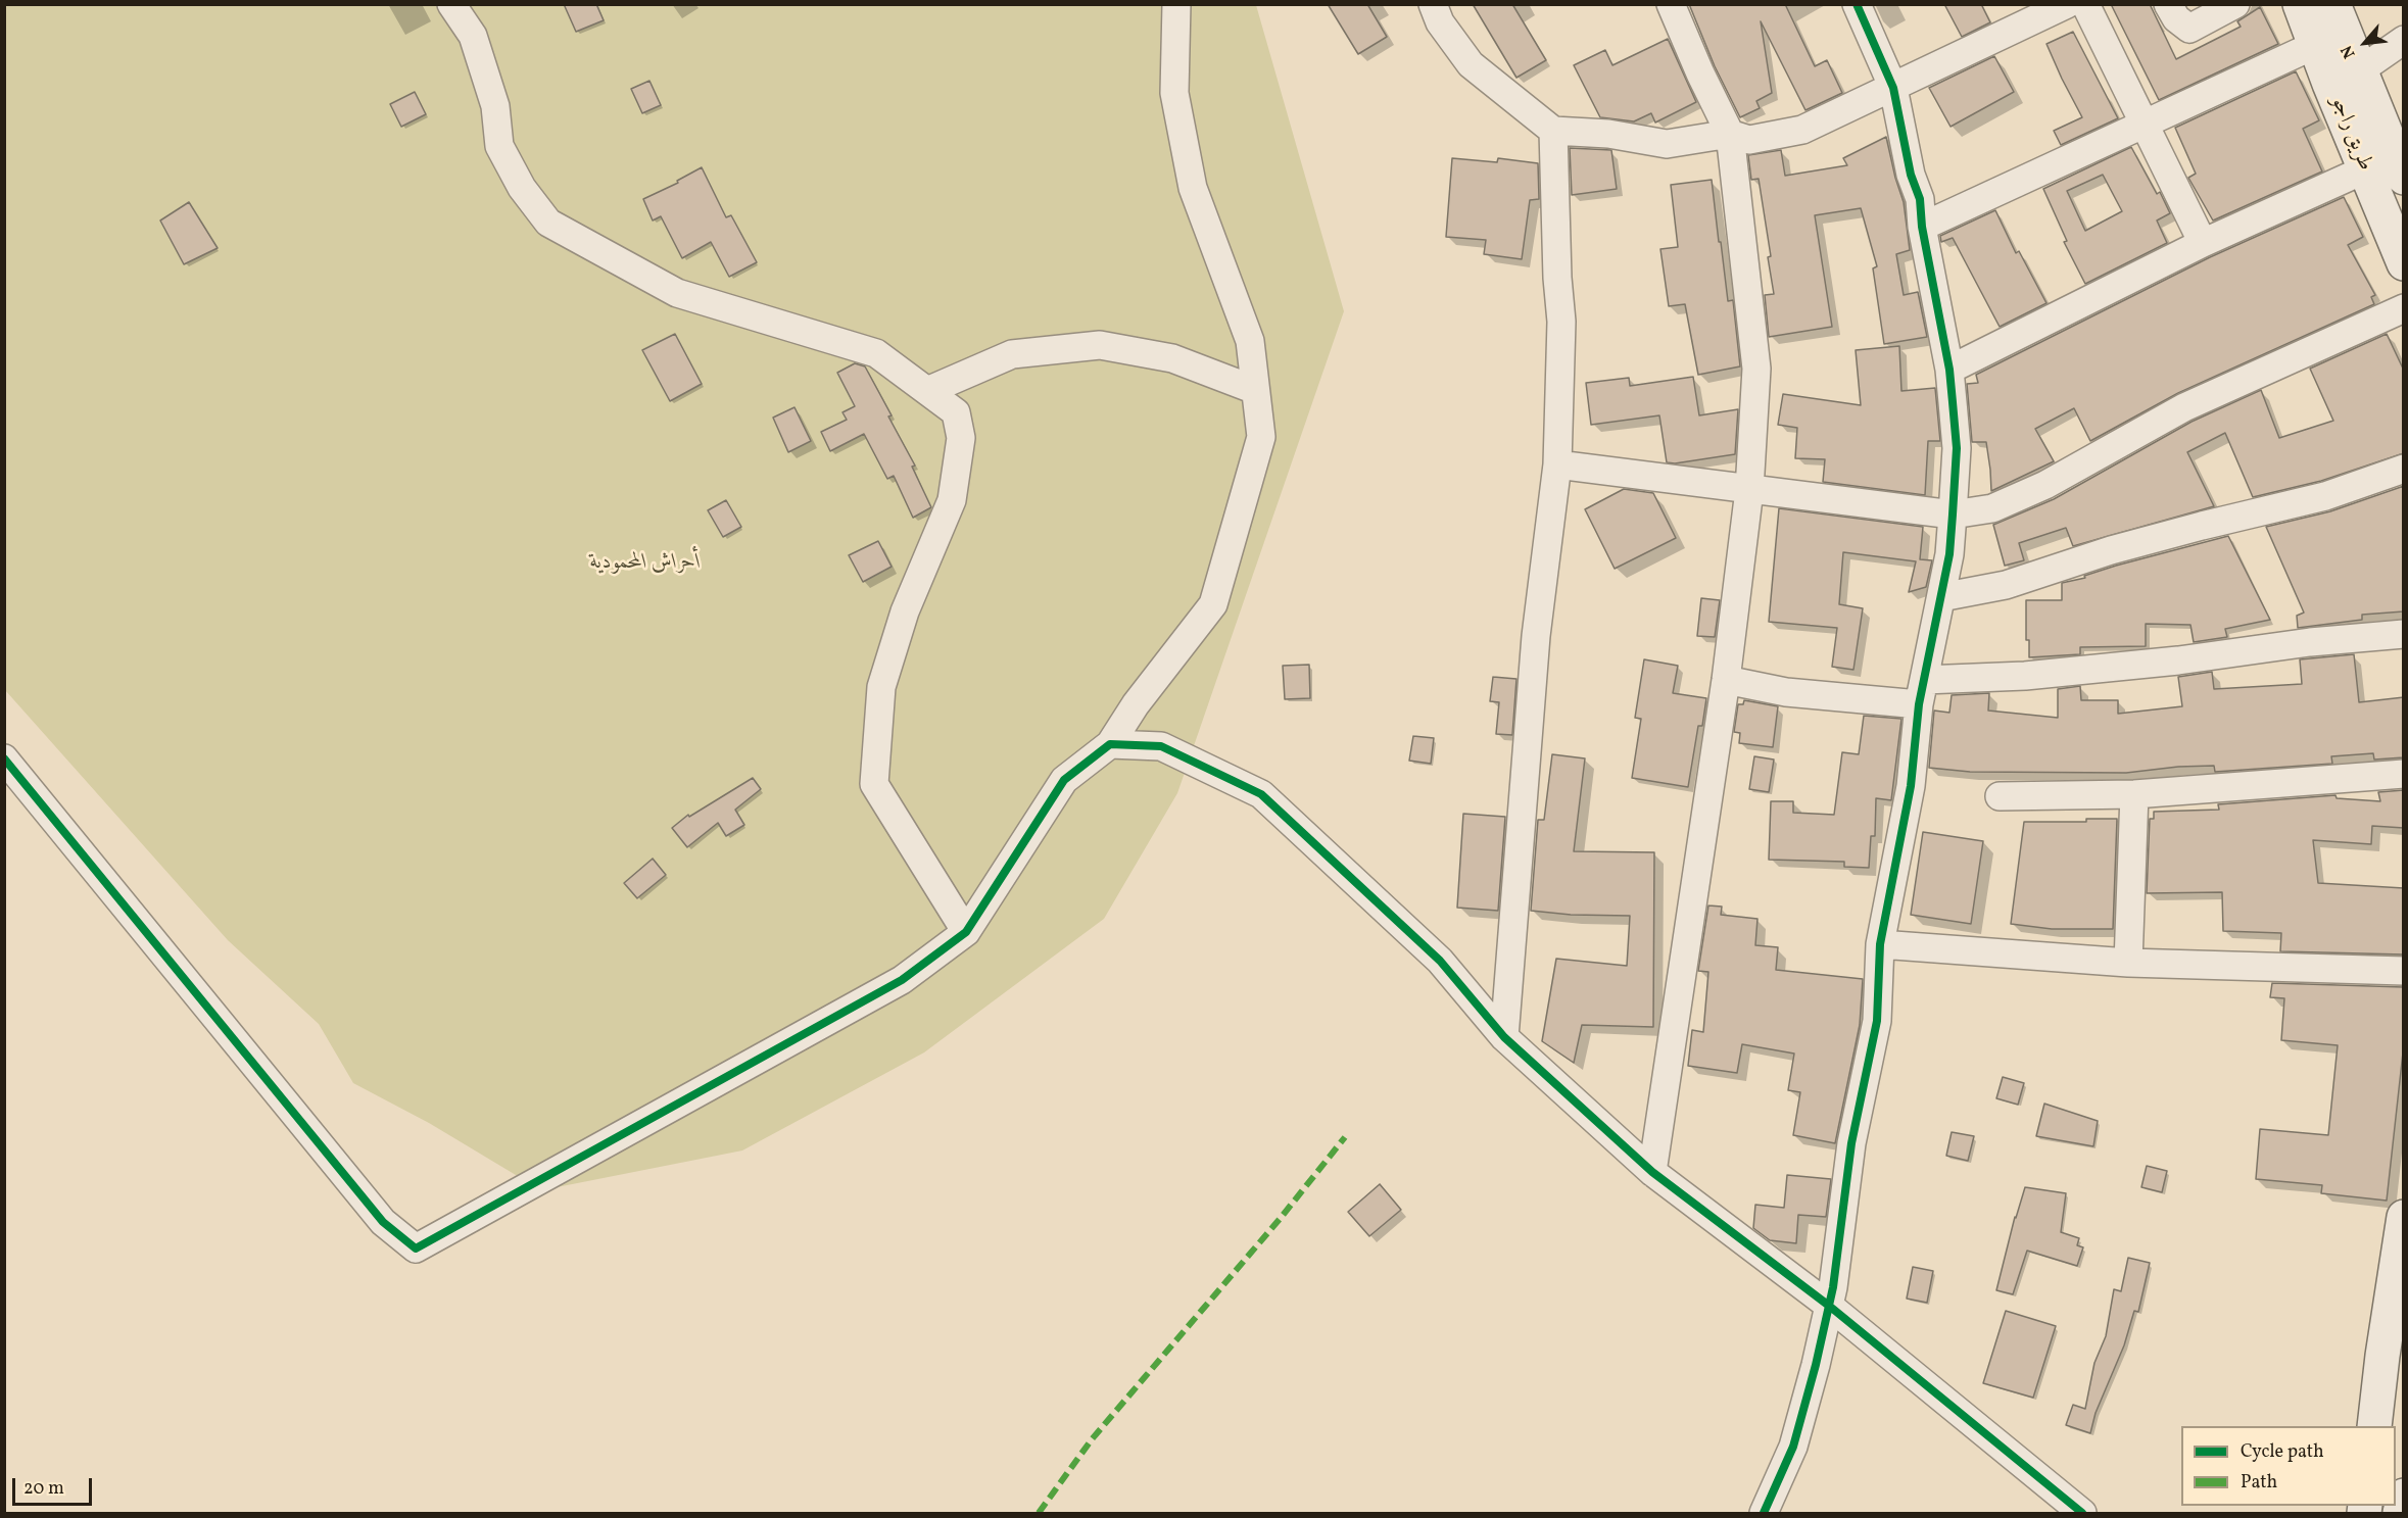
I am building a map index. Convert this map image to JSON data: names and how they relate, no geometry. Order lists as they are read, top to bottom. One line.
{"streets":{"main road":["طريق راجو"]},"parks":["أحراش المحمودية"],"legend":["Cycle path","Path"],"scale_bar":"20 m","north":"bottom left"}
